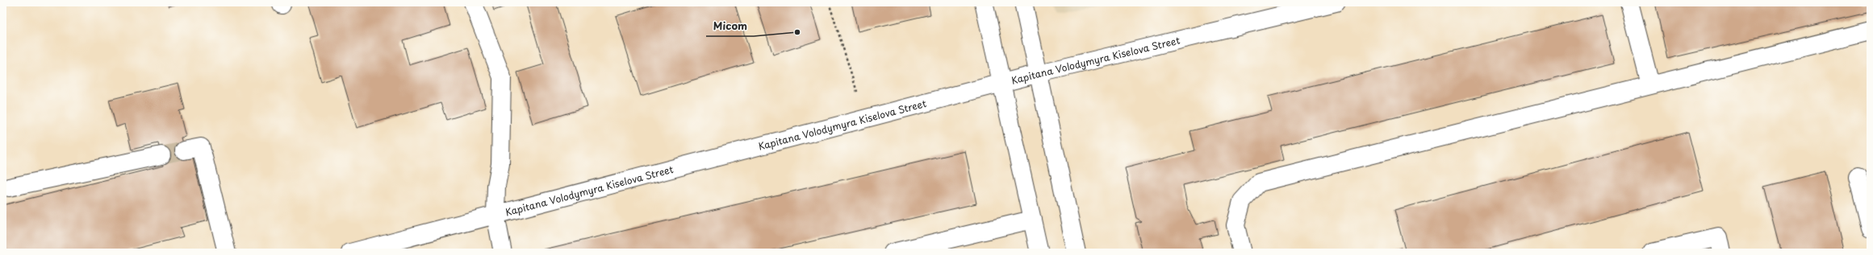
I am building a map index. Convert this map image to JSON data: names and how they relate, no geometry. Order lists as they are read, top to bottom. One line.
{"streets":{"street":["Kapitana Volodymyra Kiselova Street"]},"places":["Micom"]}
